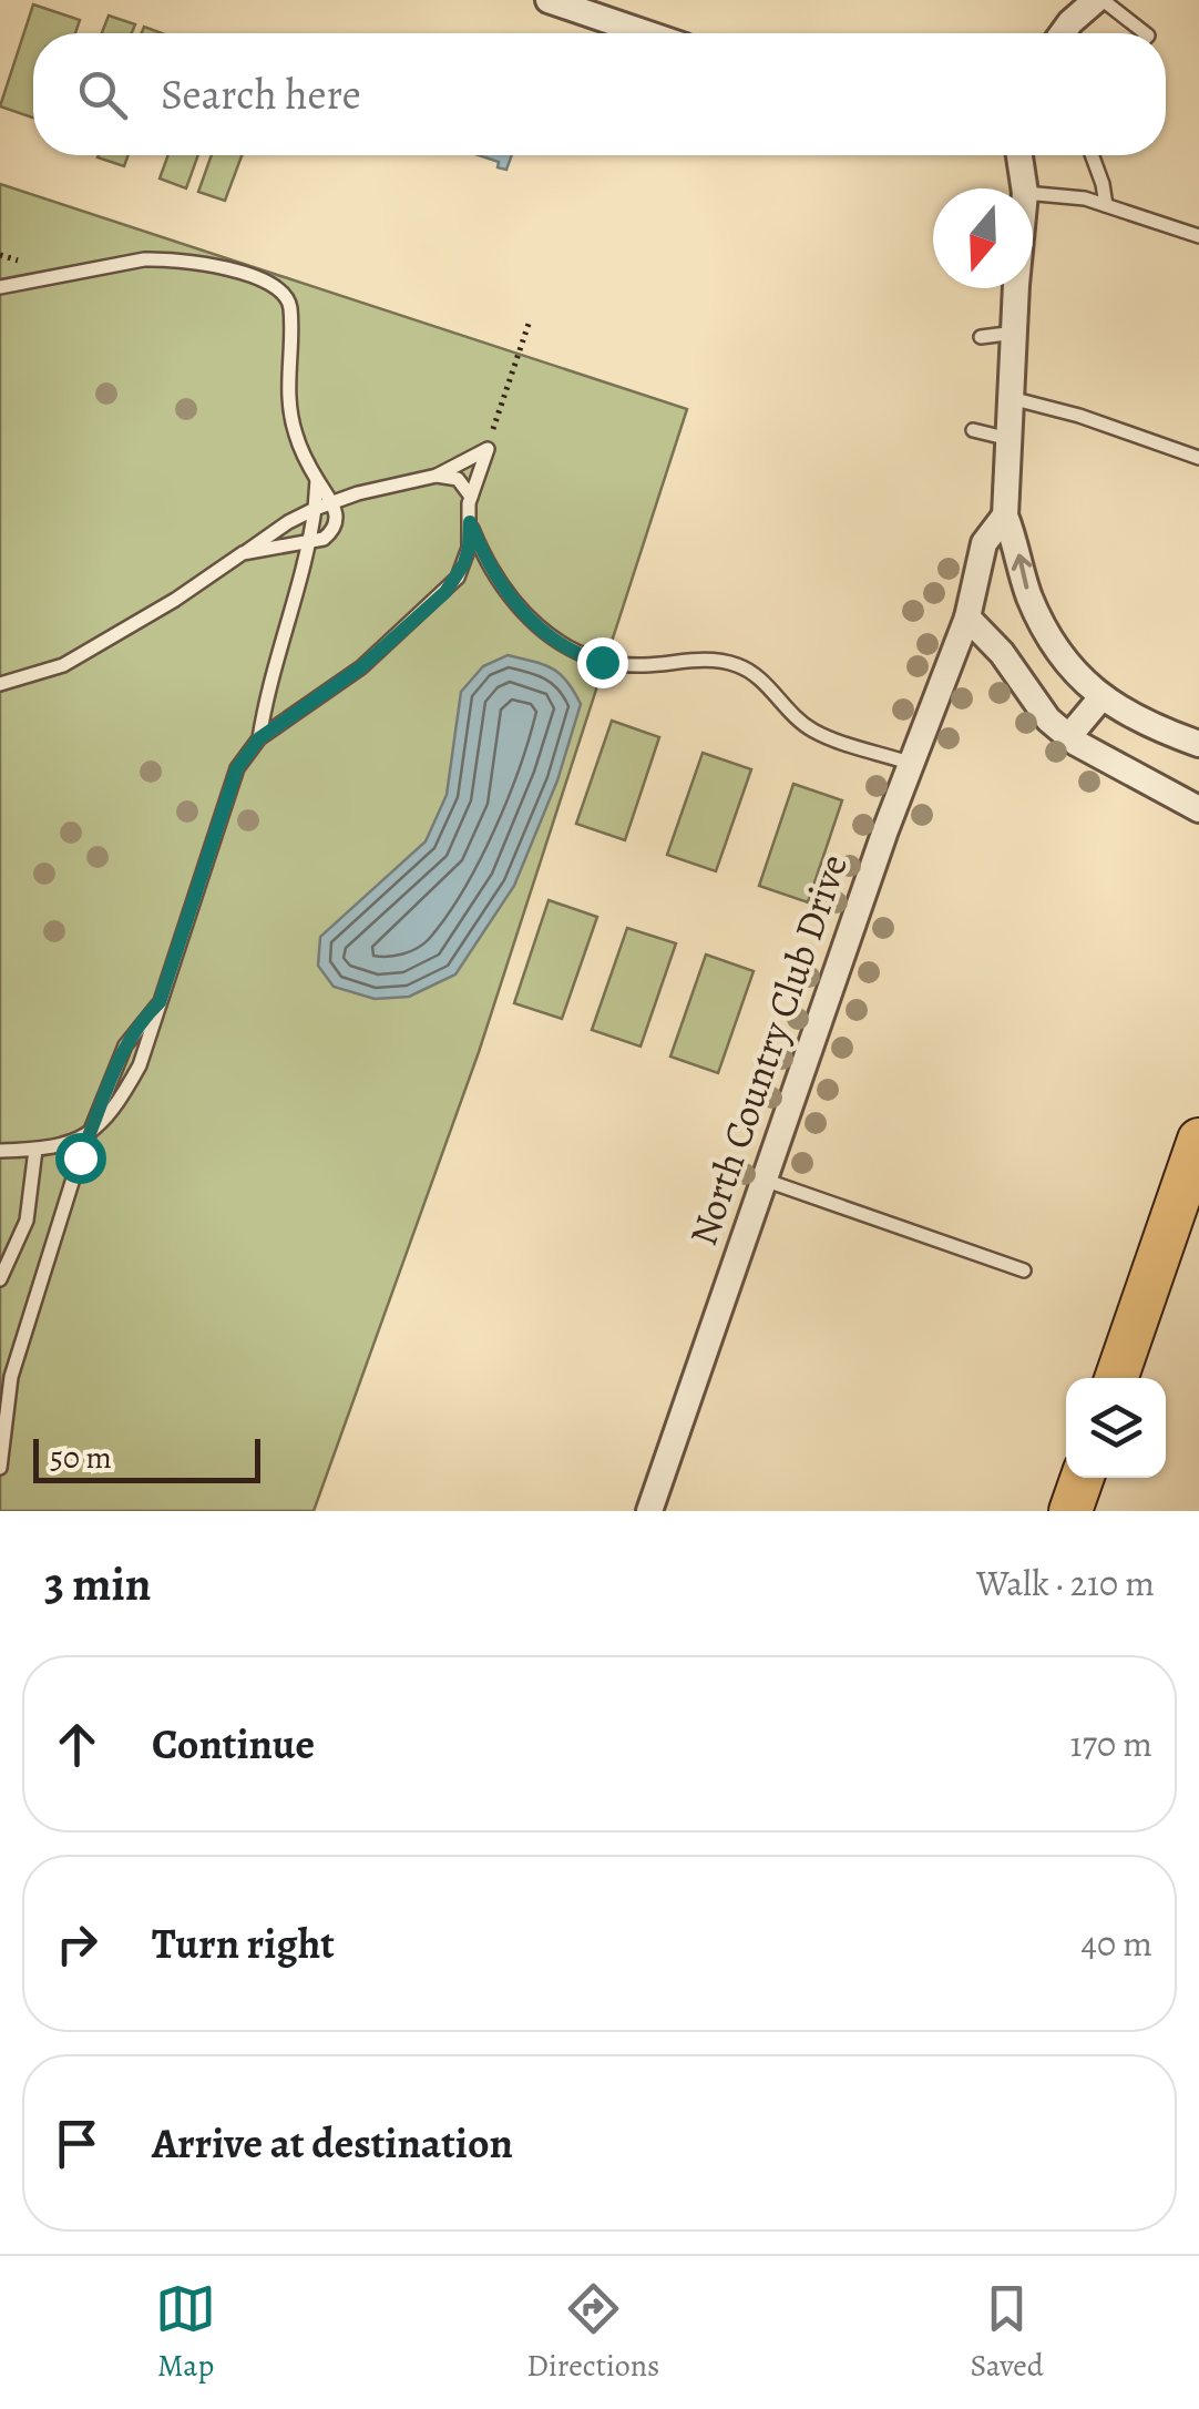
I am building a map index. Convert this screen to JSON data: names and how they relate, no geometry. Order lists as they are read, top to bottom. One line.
{"streets":{"street":["North Country Club Drive"]},"scale_bar":"50 m","north":"bottom","page":{"search":"Search here","scale":"50 m","heading":["3 min","Walk · 210 m"],"list":[["Continue","170 m"],["Turn right","40 m"],"Arrive at destination"],"nav":["Map","Directions","Saved"]}}
